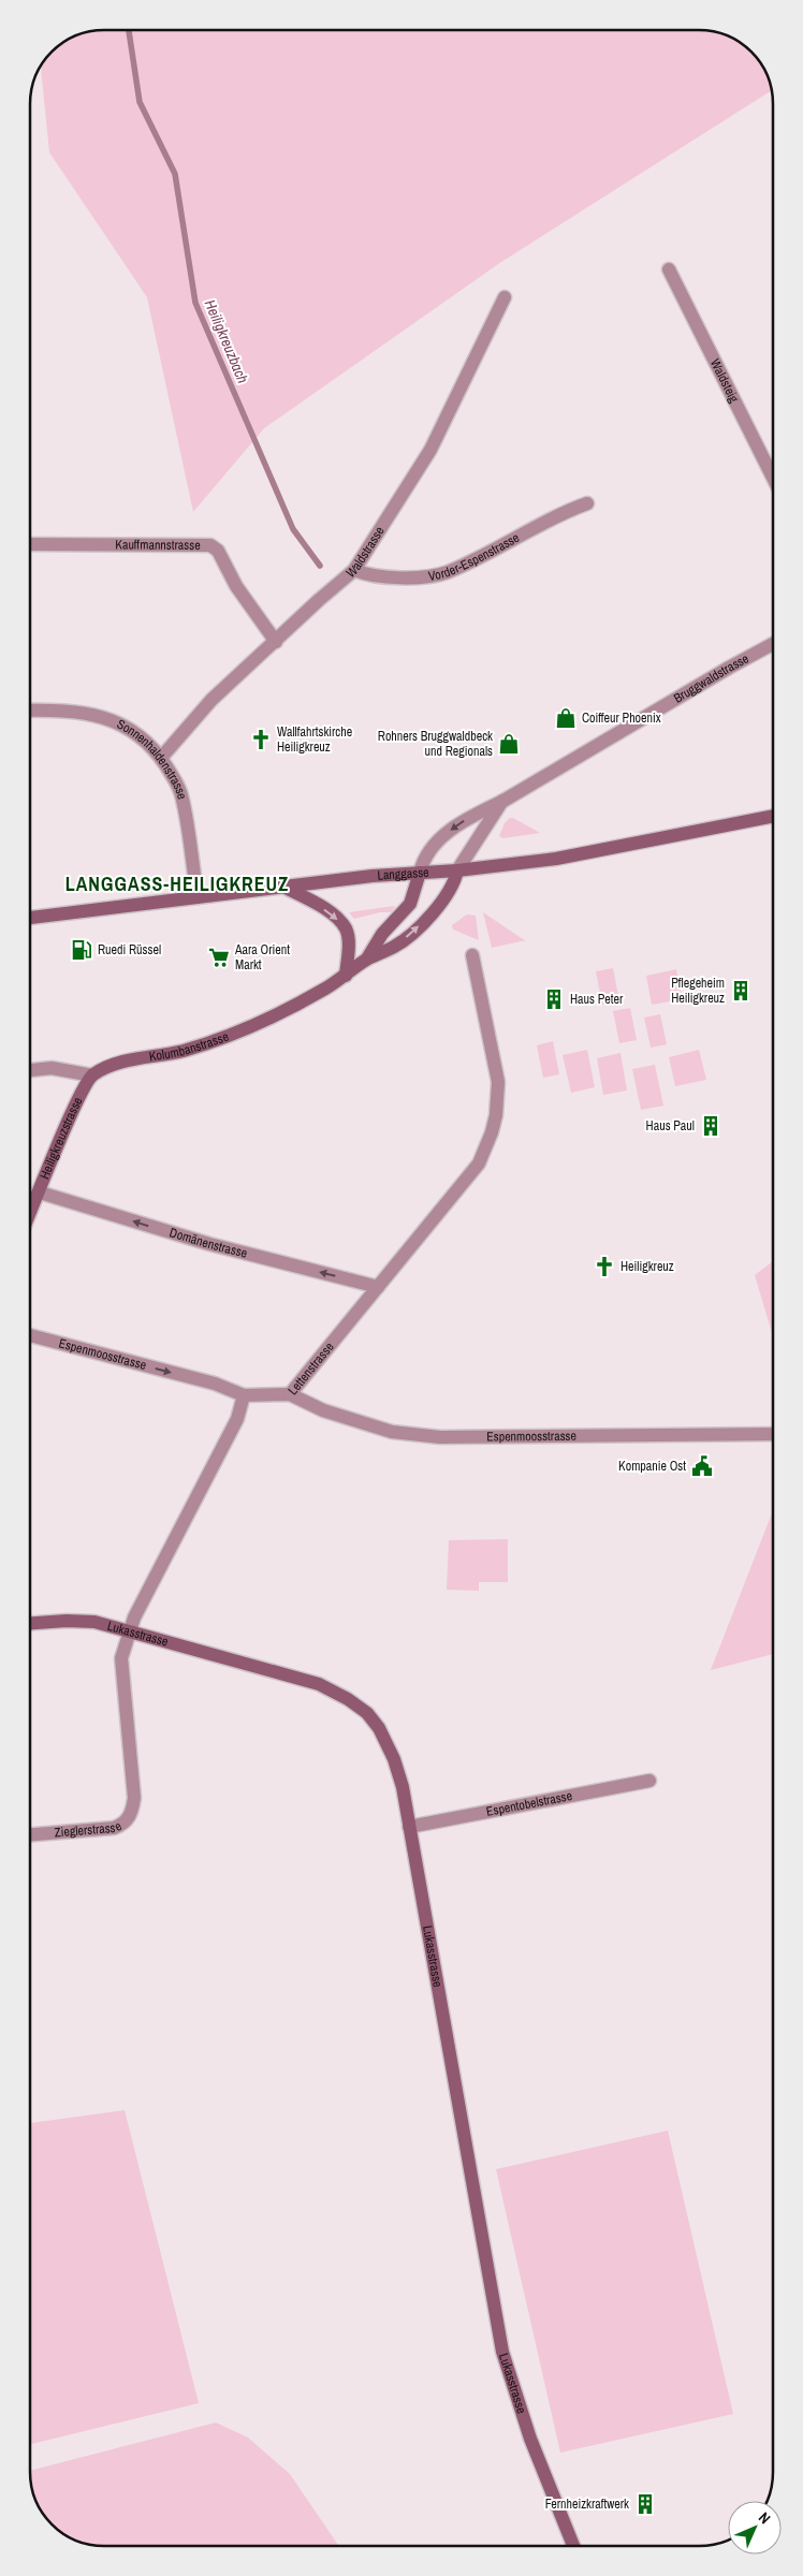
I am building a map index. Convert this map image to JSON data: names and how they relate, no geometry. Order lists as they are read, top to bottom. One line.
{"streets":{"main road":["Langgasse","Kolumbanstrasse","Heiligkreuzstrasse","Lukasstrasse"],"street":["Waldsteig","Kauffmannstrasse","Waldstrasse","Vorder-Espenstrasse","Bruggwaldstrasse","Sonnenhaldenstrasse","Domänenstrasse","Espenmoosstrasse","Lettenstrasse","Espentobelstrasse","Zieglerstrasse"]},"crossings":[["Kauffmannstrasse","Waldstrasse"],["Waldstrasse","Vorder-Espenstrasse"],["Waldstrasse","Sonnenhaldenstrasse"],["Bruggwaldstrasse","Langgasse"],["Bruggwaldstrasse","Kolumbanstrasse"],["Sonnenhaldenstrasse","Langgasse"],["Langgasse","Kolumbanstrasse"],["Kolumbanstrasse","Heiligkreuzstrasse"],["Heiligkreuzstrasse","Domänenstrasse"],["Domänenstrasse","Lettenstrasse"],["Espenmoosstrasse","Lettenstrasse"],["Lukasstrasse","Espentobelstrasse"],["Lukasstrasse","Zieglerstrasse"]],"one_way":["Domänenstrasse"],"districts":["LANGGASS-HEILIGKREUZ"],"water":["Heiligkreuzbach"],"places":{"shop":["Coiffeur Phoenix","Rohners Bruggwaldbeck und Regionals"],"church":["Wallfahrtskirche Heiligkreuz","Heiligkreuz"],"fuel station":["Ruedi Rüssel"],"supermarket":["Aara Orient Markt"],"building":["Pflegeheim Heiligkreuz","Haus Peter","Haus Paul","Fernheizkraftwerk"],"public building":["Kompanie Ost"]},"north":"top right"}
